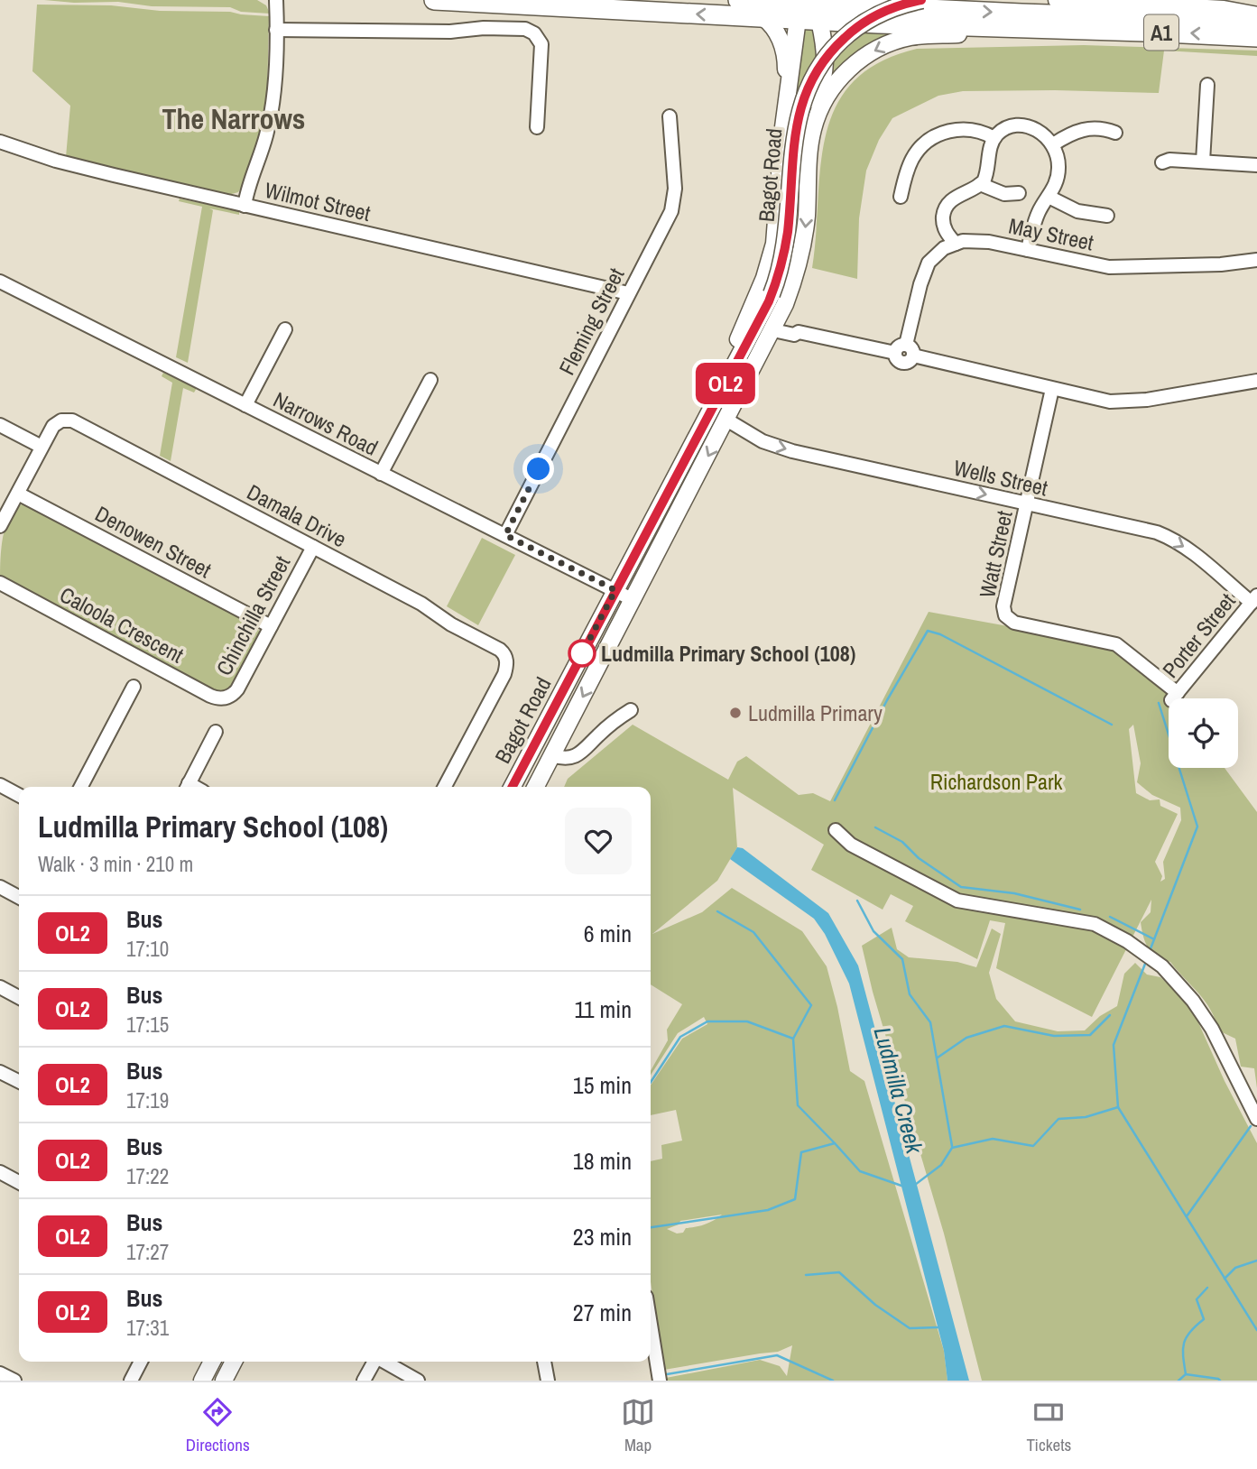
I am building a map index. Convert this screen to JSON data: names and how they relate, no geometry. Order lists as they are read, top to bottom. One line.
{"streets":{"highway":["A1"],"main road":["Bagot Road"],"street":["Wilmot Street","May Street","Fleming Street","Narrows Road","Wells Street","Damala Drive","Denowen Street","Watt Street","Chinchilla Street","Caloola Crescent","Porter Street"]},"crossings":[["A1","Bagot Road"],["Bagot Road","Narrows Road"],["Bagot Road","Wells Street"],["Wilmot Street","Fleming Street"],["Fleming Street","Narrows Road"],["Wells Street","Watt Street"],["Wells Street","Porter Street"],["Damala Drive","Chinchilla Street"],["Denowen Street","Chinchilla Street"],["Watt Street","Porter Street"],["Chinchilla Street","Caloola Crescent"]],"one_way":["Wells Street"],"districts":["The Narrows"],"water":["Ludmilla Creek"],"parks":["Richardson Park"],"places":["Ludmilla Primary School (108)","Ludmilla Primary"],"lines":["bus line OL2"],"page":{"on_map":"OL2","heading":["Ludmilla Primary School (108)","Walk · 3 min · 210 m"],"list":[{"mark":"OL2","name":"Bus","note":"17:10","value":"6 min"},{"mark":"OL2","name":"Bus","note":"17:15","value":"11 min"},{"mark":"OL2","name":"Bus","note":"17:19","value":"15 min"},{"mark":"OL2","name":"Bus","note":"17:22","value":"18 min"},{"mark":"OL2","name":"Bus","note":"17:27","value":"23 min"},{"mark":"OL2","name":"Bus","note":"17:31","value":"27 min"}],"tabs":["Directions","Map","Tickets"]}}
